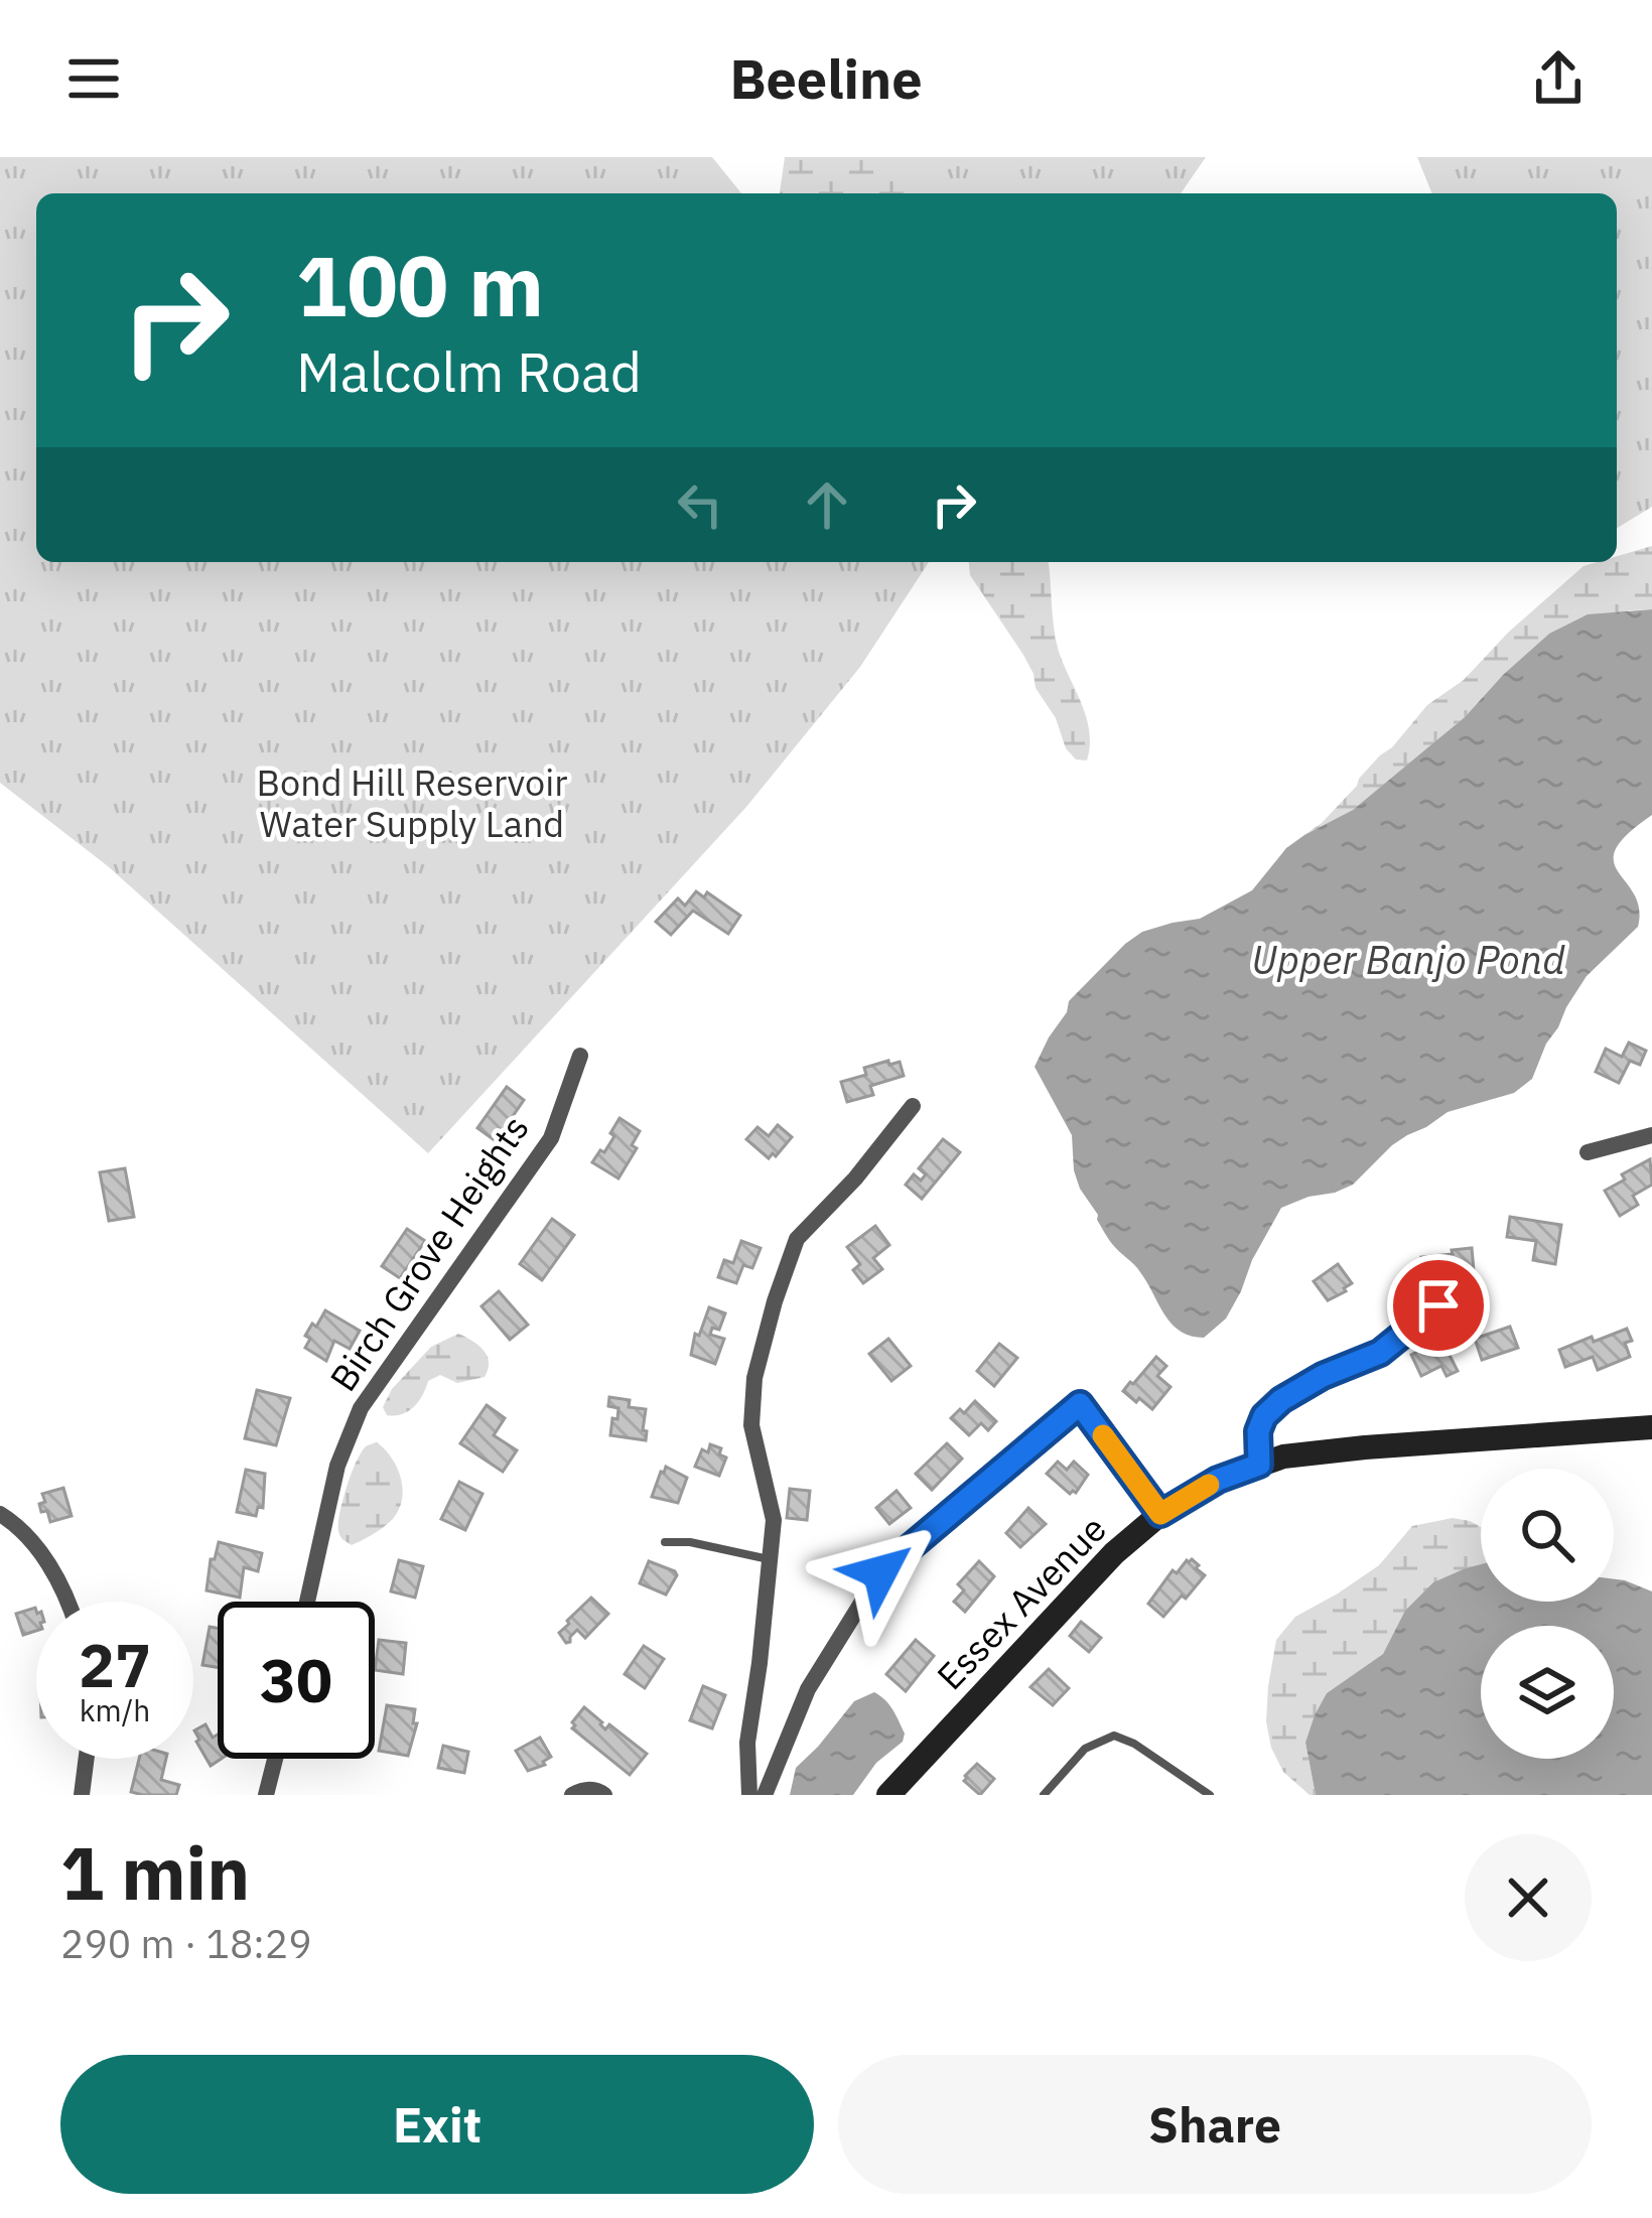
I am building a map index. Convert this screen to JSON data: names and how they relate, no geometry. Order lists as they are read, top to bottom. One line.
{"streets":{"street":["Birch Grove Heights","Essex Avenue"]},"water":["Upper Banjo Pond"],"parks":["Bond Hill Reservoir Water Supply Land"],"page":{"header":"Beeline","turn":["100 m","Malcolm Road"],"speed":"27 km/h","limit":"30","heading":["1 min","290 m · 18:29"],"buttons":["Exit","Share"]}}
